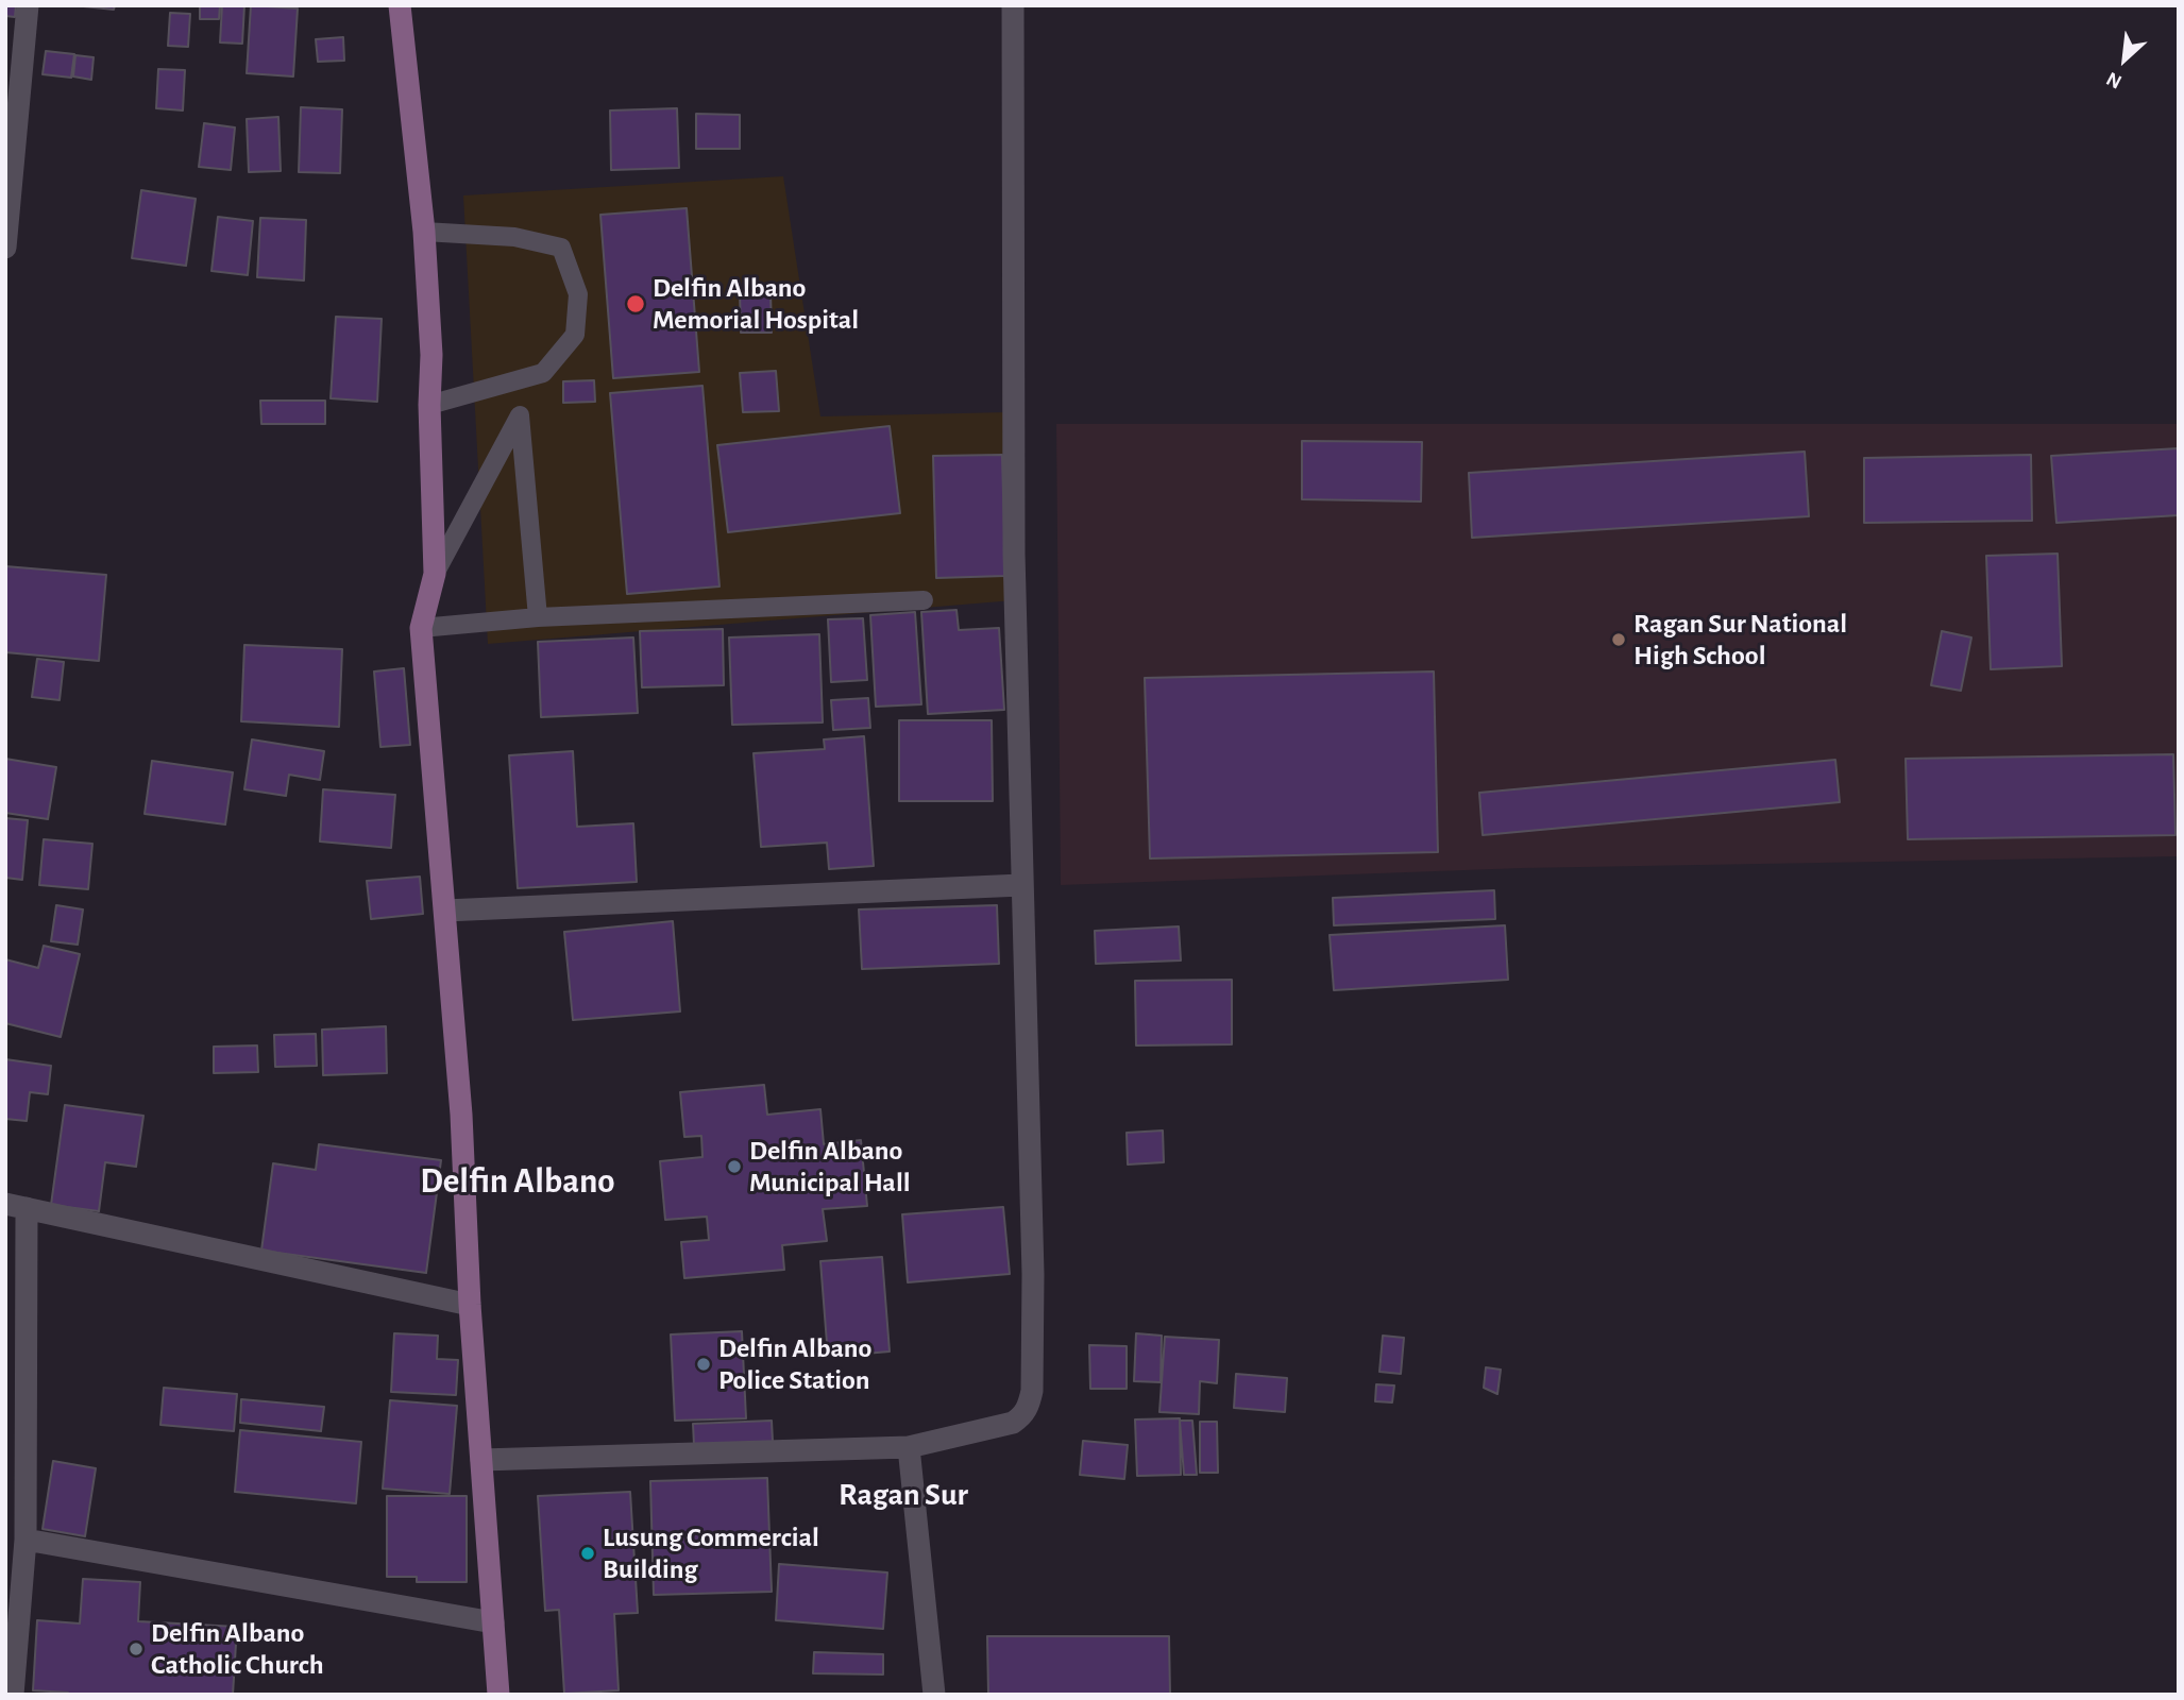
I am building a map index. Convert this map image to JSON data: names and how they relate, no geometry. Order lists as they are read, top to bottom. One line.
{"districts":["Delfin Albano","Ragan Sur"],"places":["Delfin Albano Memorial Hospital","Ragan Sur National High School","Delfin Albano Municipal Hall","Delfin Albano Police Station","Lusung Commercial Building","Delfin Albano Catholic Church"],"north":"bottom left"}
